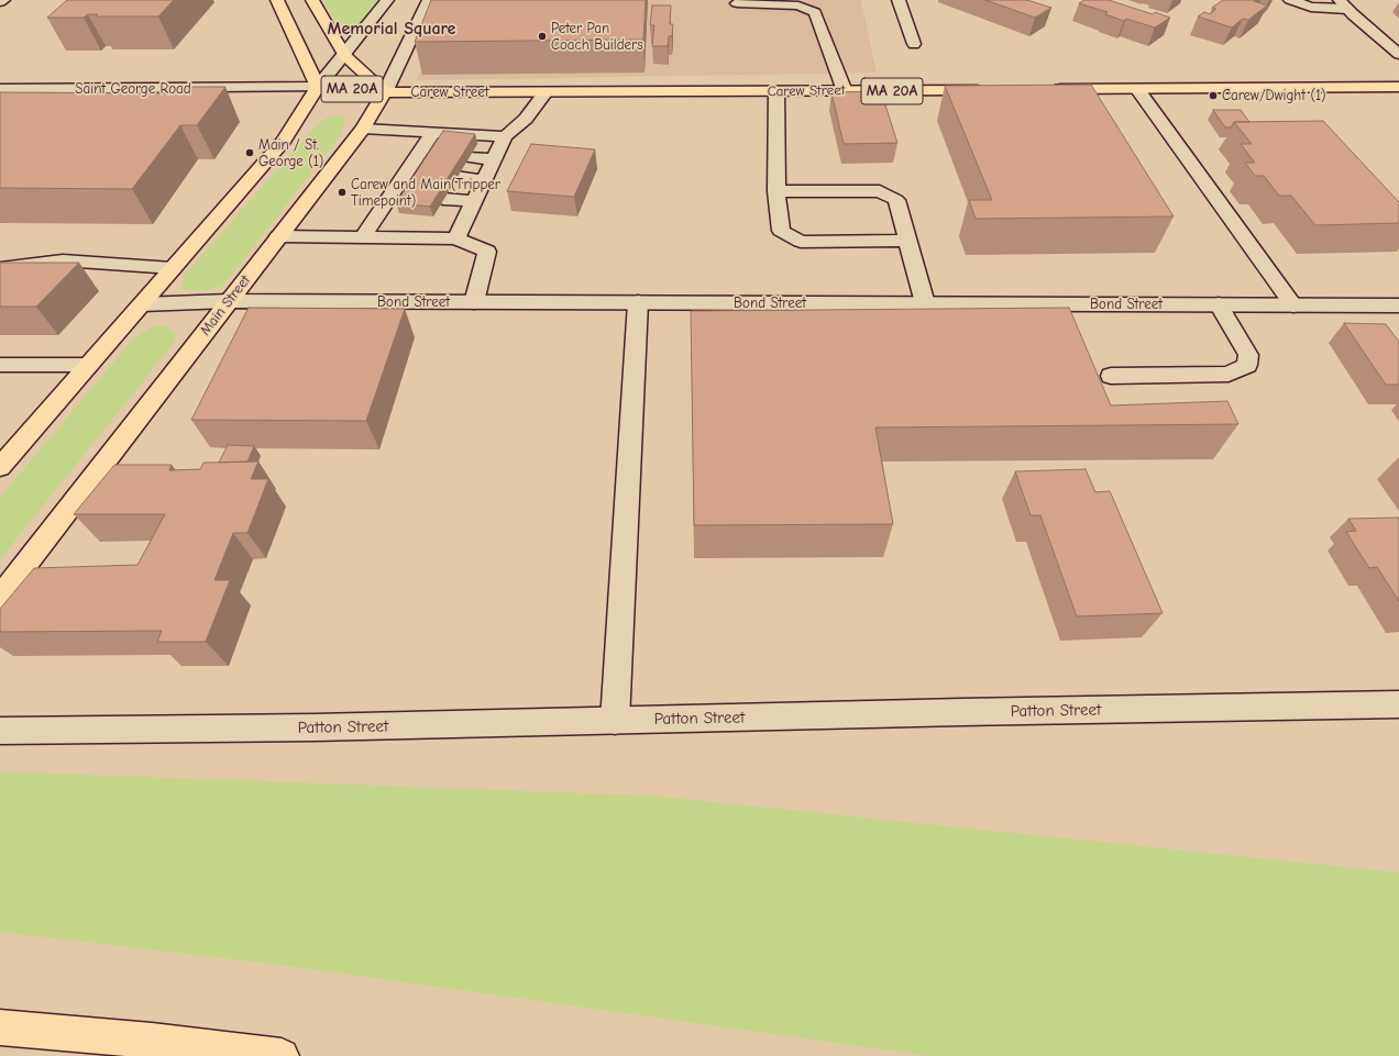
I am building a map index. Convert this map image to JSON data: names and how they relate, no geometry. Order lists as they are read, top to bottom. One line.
{"streets":{"main road":["Saint George Road","MA 20A","Carew Street","Bond Street","Main Street","Patton Street"]},"crossings":[["Saint George Road","MA 20A"],["Saint George Road","Carew Street"],["MA 20A","Carew Street"],["MA 20A","Main Street"],["Carew Street","Main Street"],["Bond Street","Main Street"]],"districts":["Memorial Square"],"places":["Peter Pan Coach Builders","Carew/Dwight (1)","Main / St. George (1)","Carew and Main(Tripper Timepoint)"]}
